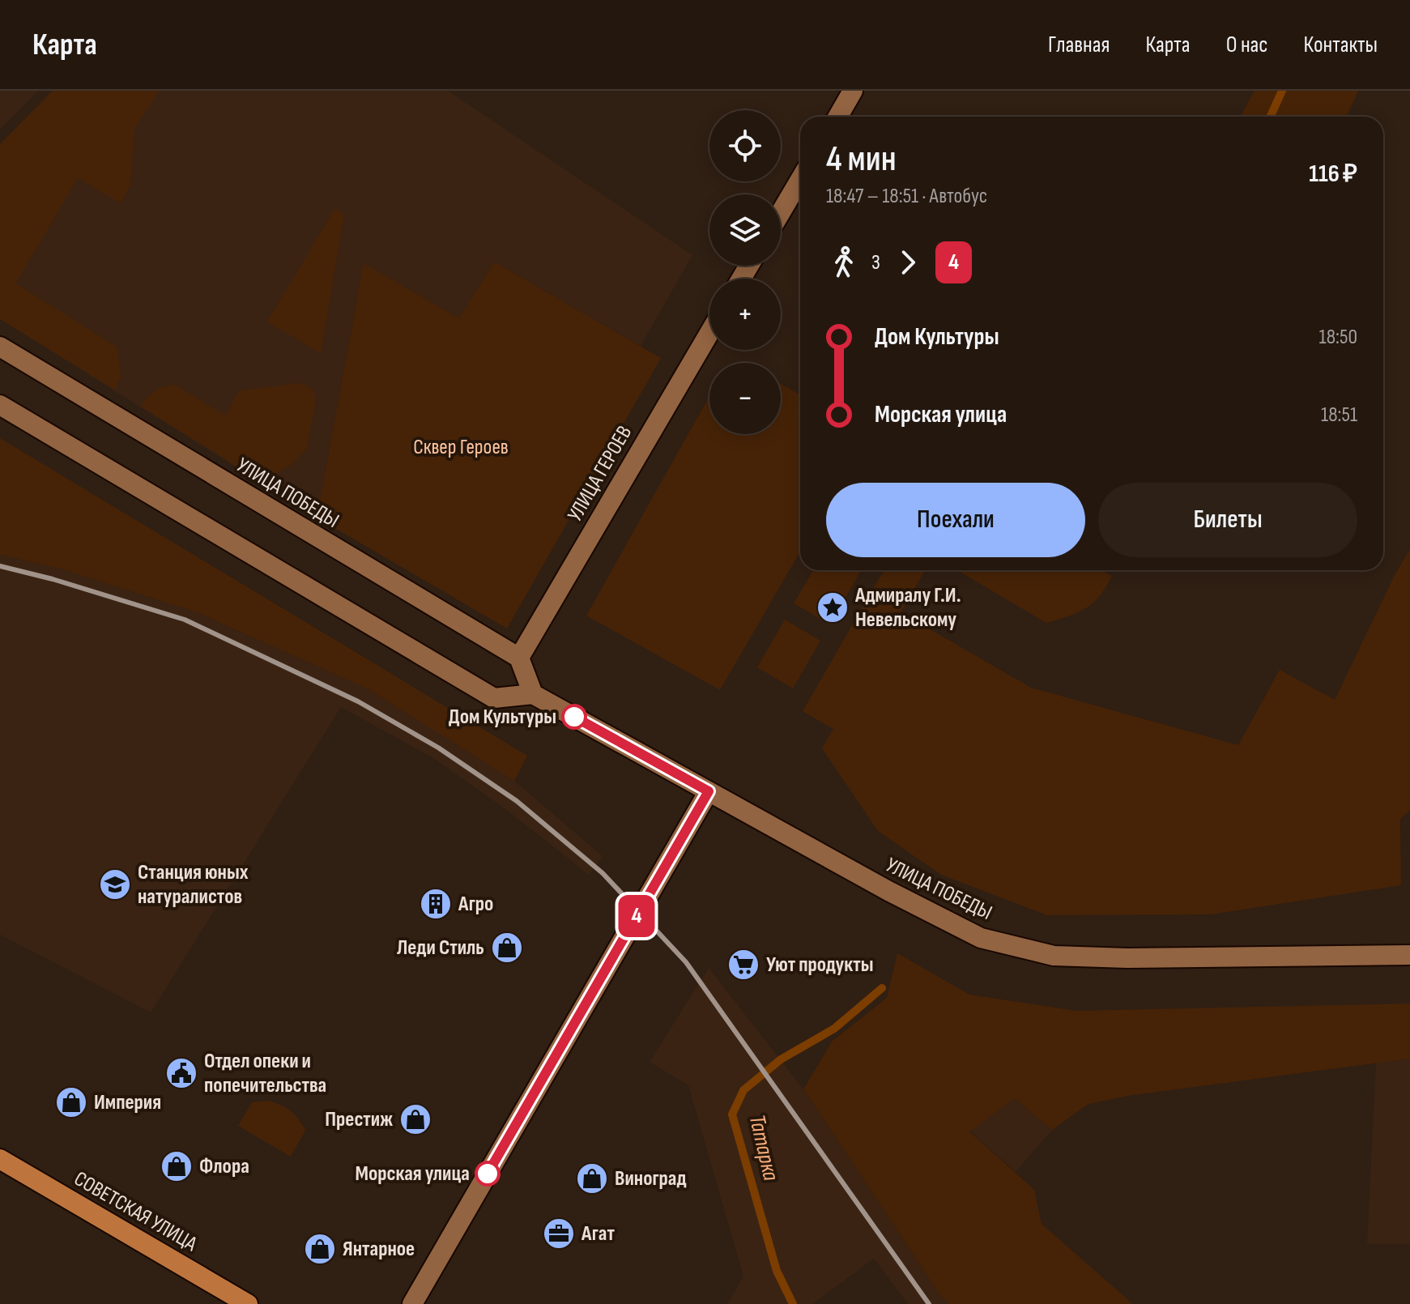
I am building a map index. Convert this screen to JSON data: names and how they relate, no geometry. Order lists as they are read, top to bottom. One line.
{"streets":{"main road":["УЛИЦА ГЕРОЕВ","УЛИЦА ПОБЕДЫ","СОВЕТСКАЯ УЛИЦА"]},"crossings":[["УЛИЦА ГЕРОЕВ","УЛИЦА ПОБЕДЫ"]],"water":["Татарка"],"parks":["Сквер Героев"],"places":{"place":["Адмиралу Г.И. Невельскому"],"other":["Дом Культуры","Морская улица"],"school or university":["Станция юных натуралистов"],"building":["Агро"],"shop":["Леди Стиль","Империя","Престиж","Флора","Виноград","Янтарное"],"supermarket":["Уют продукты"],"public building":["Отдел опеки и попечительства"],"office":["Агат"]},"lines":["bus line 4"],"page":{"header":"Карта","nav":["Главная","Карта","О нас","Контакты"],"on_map":"4","map_buttons":["+","−"],"heading":["4 мин","18:47 – 18:51 · Автобус","116 ₽"],"legs":["3","4"],"list":[{"name":"Дом Культуры","value":"18:50"},{"name":"Морская улица","value":"18:51"}],"buttons":["Поехали","Билеты"]}}
